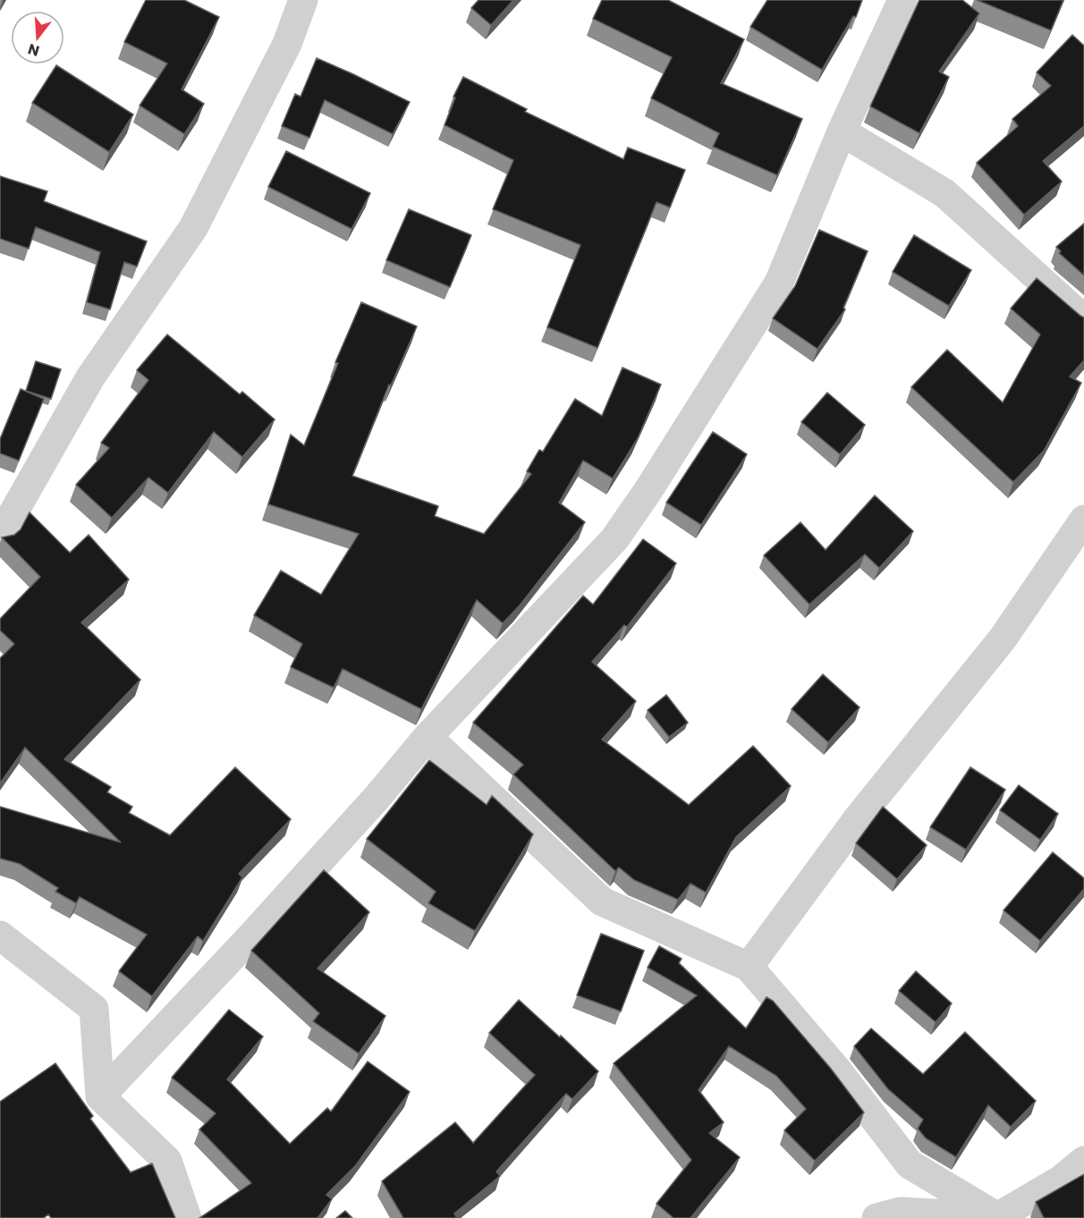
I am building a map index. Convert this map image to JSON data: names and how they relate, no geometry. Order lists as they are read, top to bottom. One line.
{"north":"bottom"}
